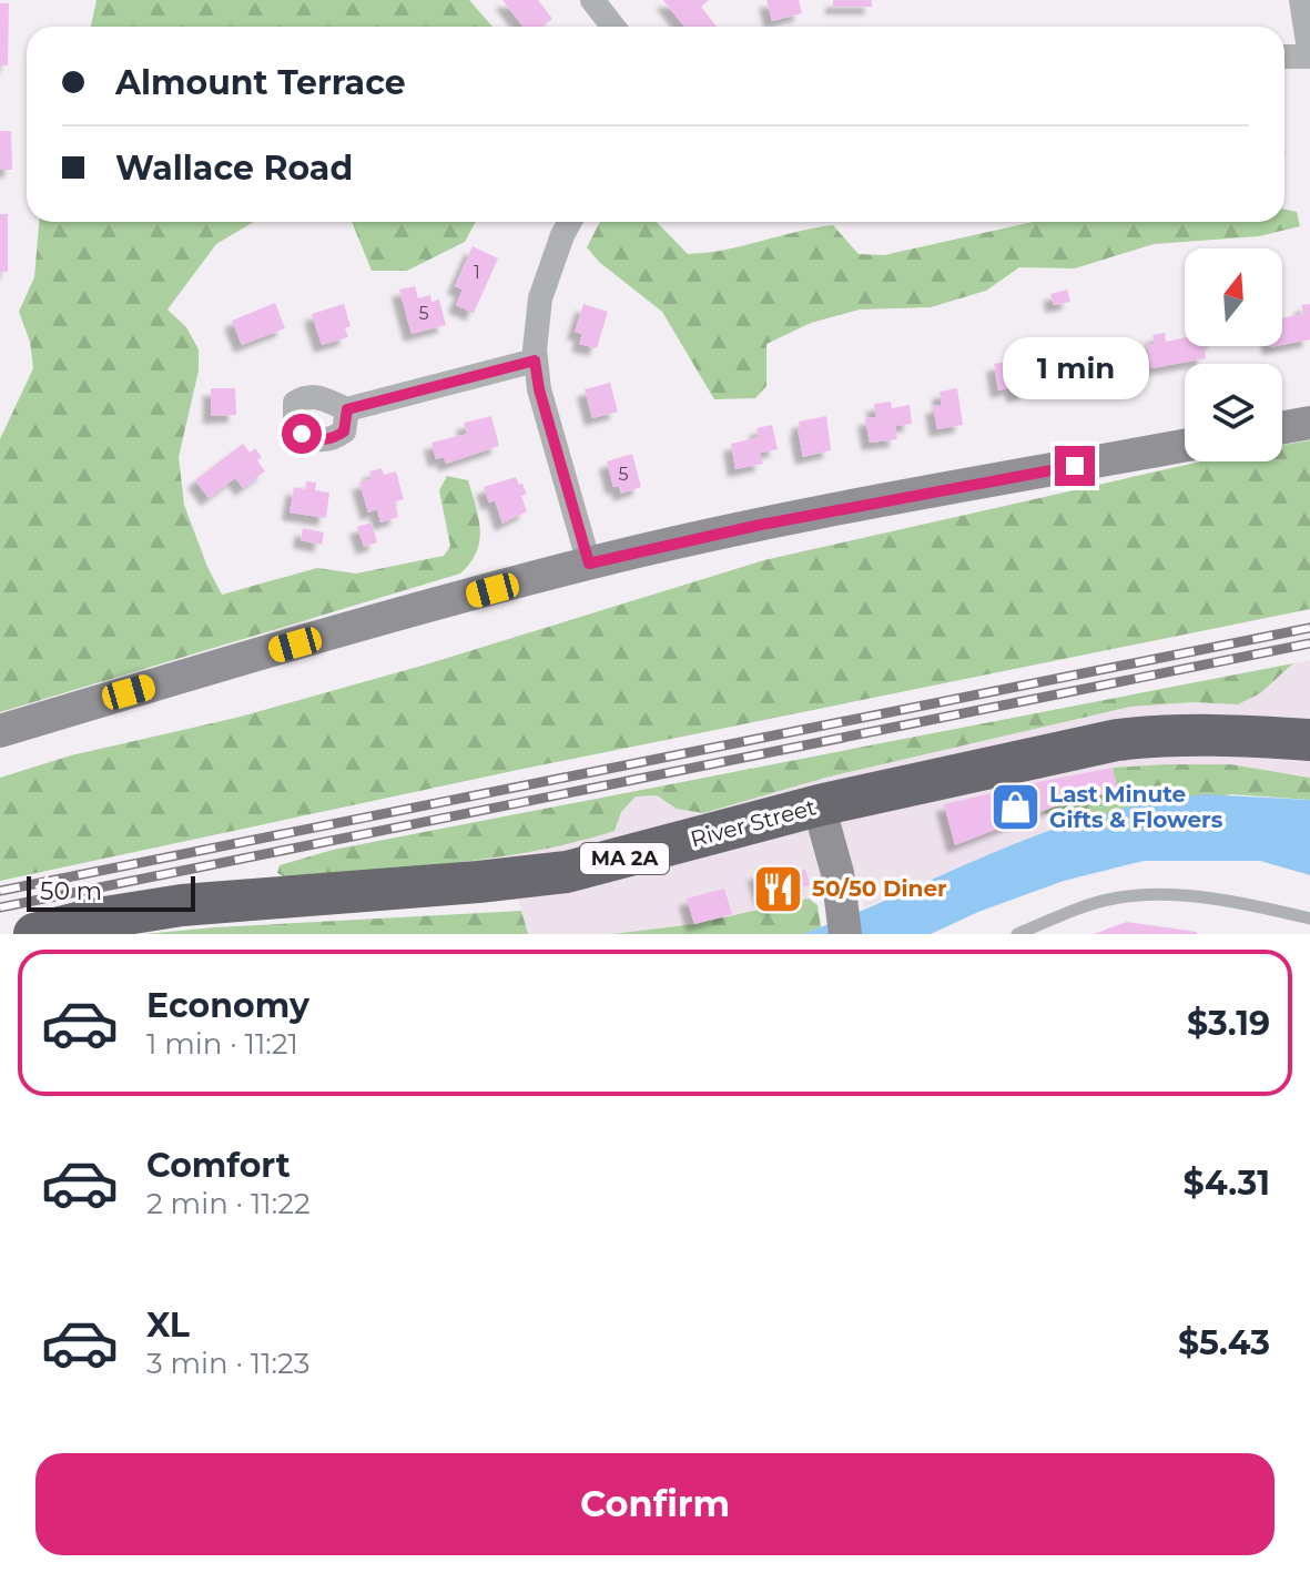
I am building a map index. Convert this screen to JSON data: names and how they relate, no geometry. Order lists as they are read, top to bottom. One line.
{"streets":{"highway":["River Street","MA 2A"]},"places":{"shop":["Last Minute Gifts & Flowers"],"restaurant":["50/50 Diner"]},"house_numbers":["1","5","5"],"scale_bar":"50 m","north":"top","page":{"banner":["Almount Terrace","Wallace Road"],"bubble":"1 min","scale":"50 m","list":[{"name":"Economy","note":"1 min · 11:21","value":"$3.19"},{"name":"Comfort","note":"2 min · 11:22","value":"$4.31"},{"name":"XL","note":"3 min · 11:23","value":"$5.43"}],"buttons":"Confirm"}}
